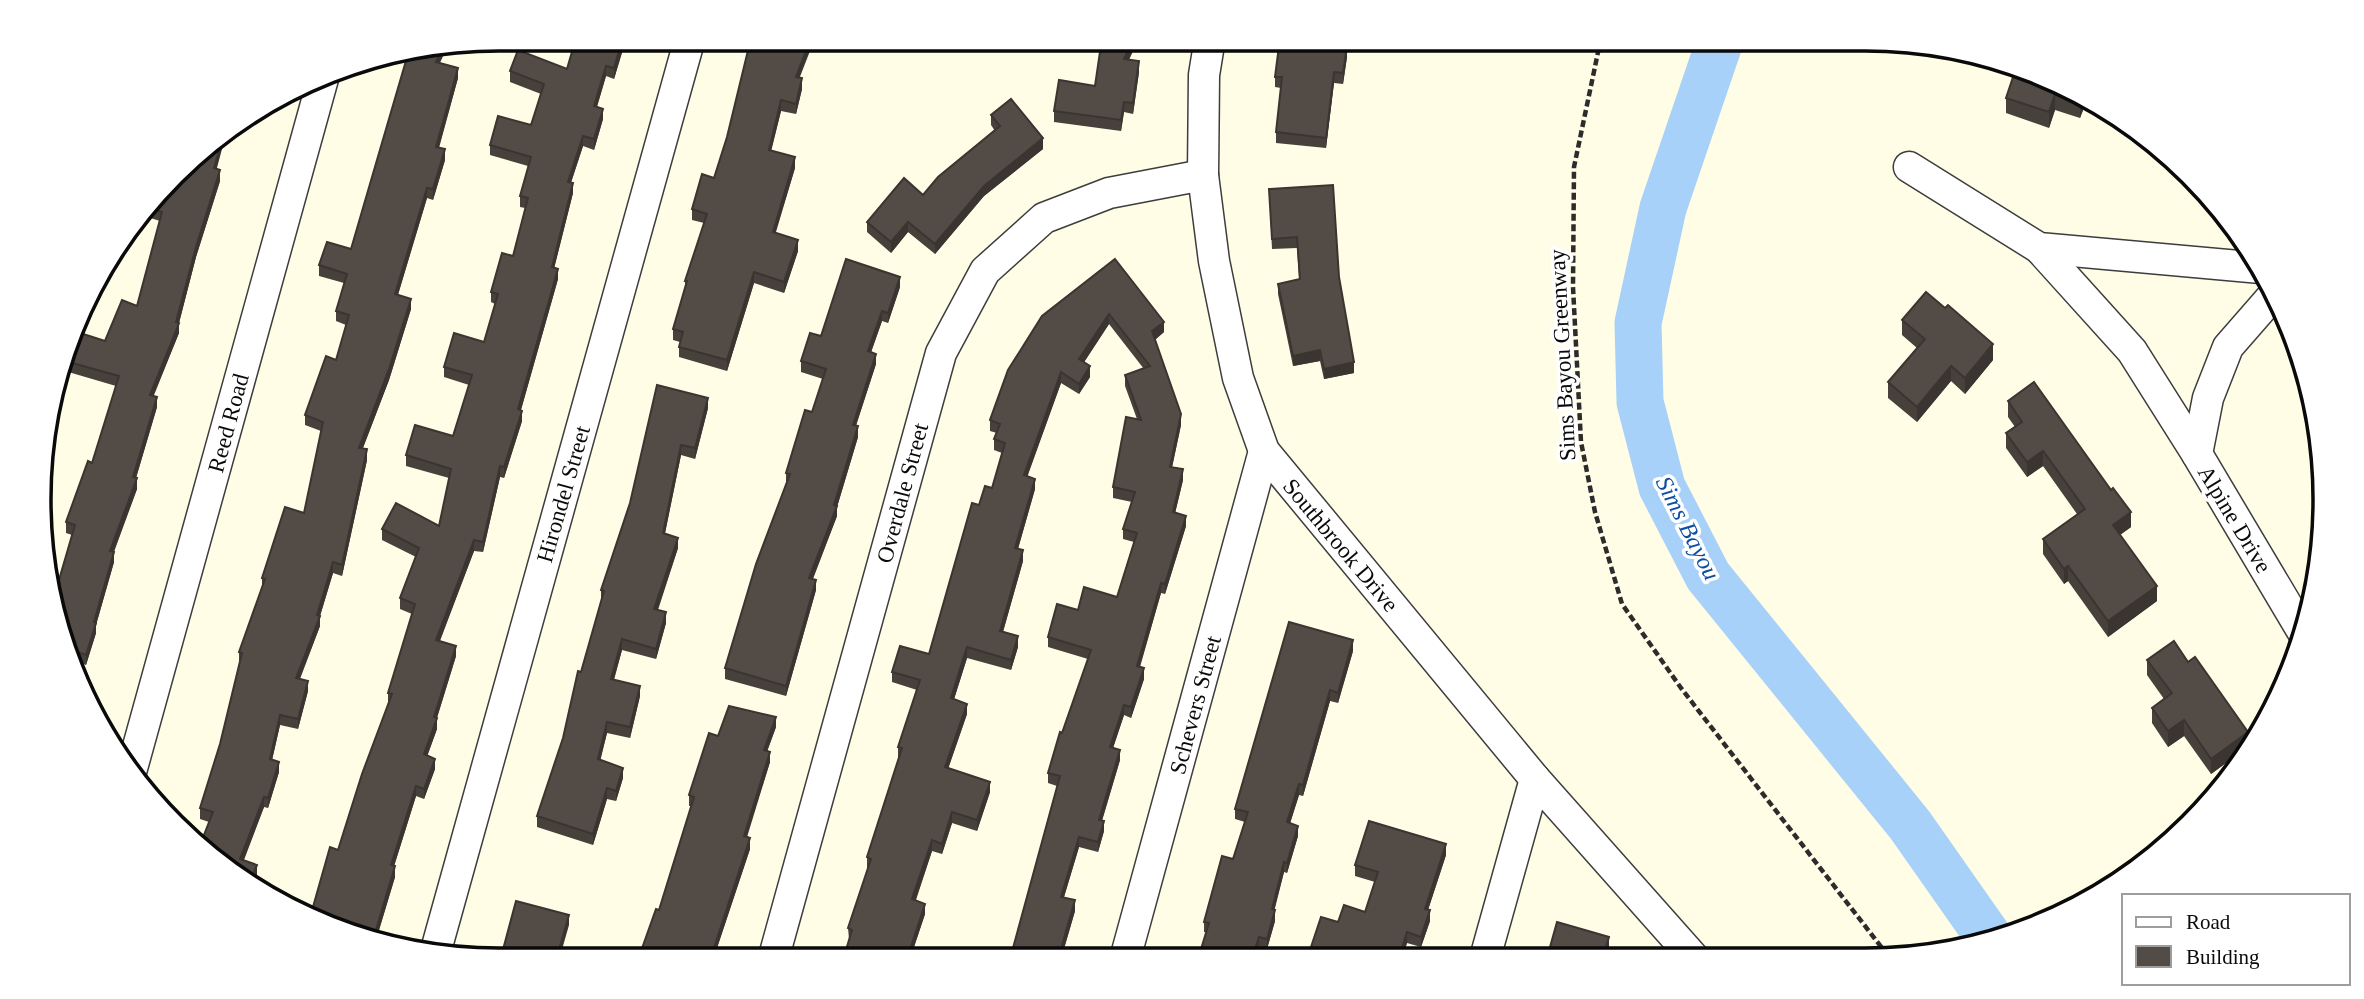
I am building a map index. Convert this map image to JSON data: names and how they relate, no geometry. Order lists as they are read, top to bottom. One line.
{"streets":{"street":["Reed Road","Overdale Street","Hirondel Street","Alpine Drive","Southbrook Drive","Schevers Street"],"path":["Sims Bayou Greenway"]},"crossings":[["Overdale Street","Southbrook Drive"],["Southbrook Drive","Schevers Street"]],"water":["Sims Bayou"],"legend":["Road","Building"]}
